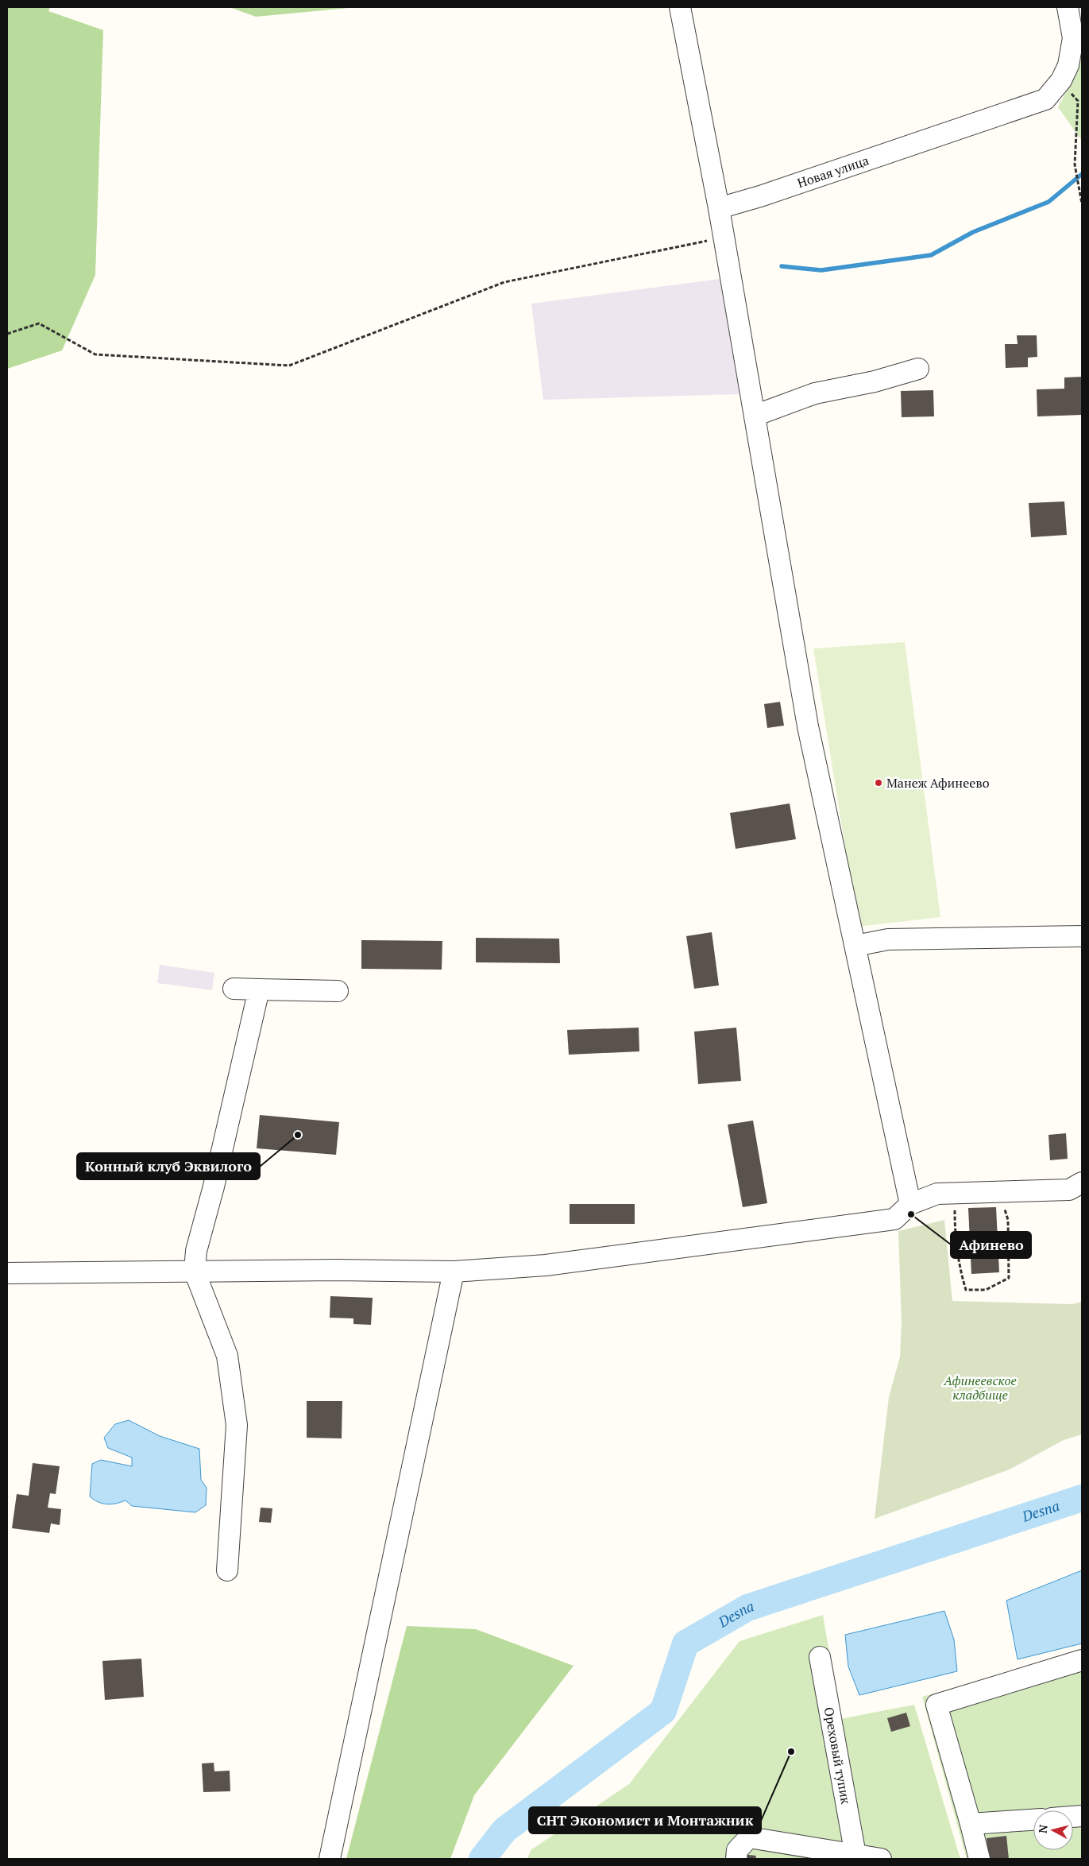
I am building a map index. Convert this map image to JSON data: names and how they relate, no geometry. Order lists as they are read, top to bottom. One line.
{"streets":{"street":["Новая улица","Ореховый тупик"]},"water":["Desna"],"parks":["Афинеевское кладбище"],"places":["Манеж Афинеево","Конный клуб Эквилого","Афинево","СНТ Экономист и Монтажник"],"north":"left"}
